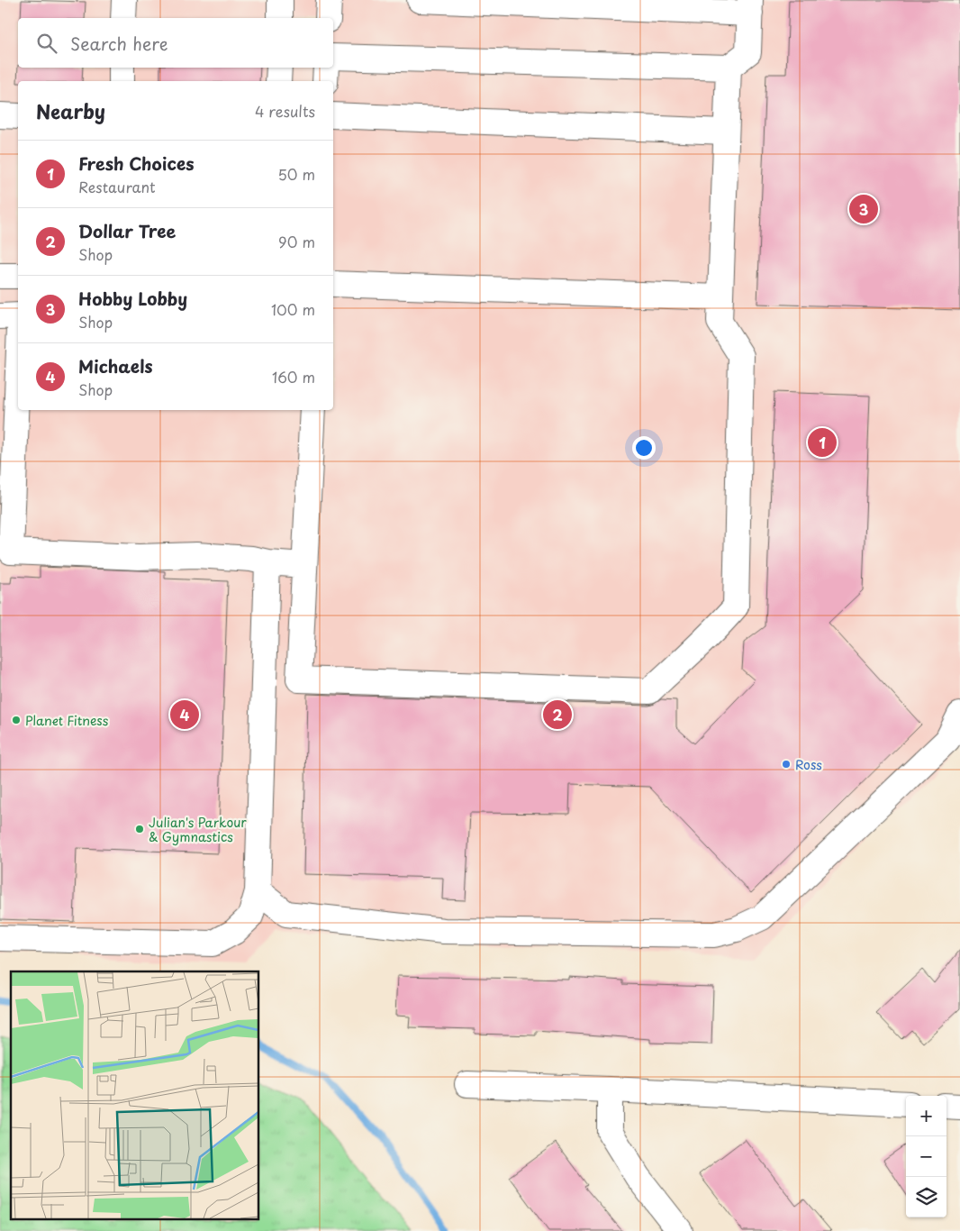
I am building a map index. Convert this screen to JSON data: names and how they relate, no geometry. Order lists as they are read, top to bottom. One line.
{"places":["Planet Fitness","Ross","Julian's Parkour & Gymnastics"],"page":{"search":"Search here","heading":["Nearby","4 results"],"list":[{"mark":"1","name":"Fresh Choices","note":"Restaurant","value":"50 m"},{"mark":"2","name":"Dollar Tree","note":"Shop","value":"90 m"},{"mark":"3","name":"Hobby Lobby","note":"Shop","value":"100 m"},{"mark":"4","name":"Michaels","note":"Shop","value":"160 m"}],"pins":["3","1","2","4"],"map_buttons":["+","−"]}}
